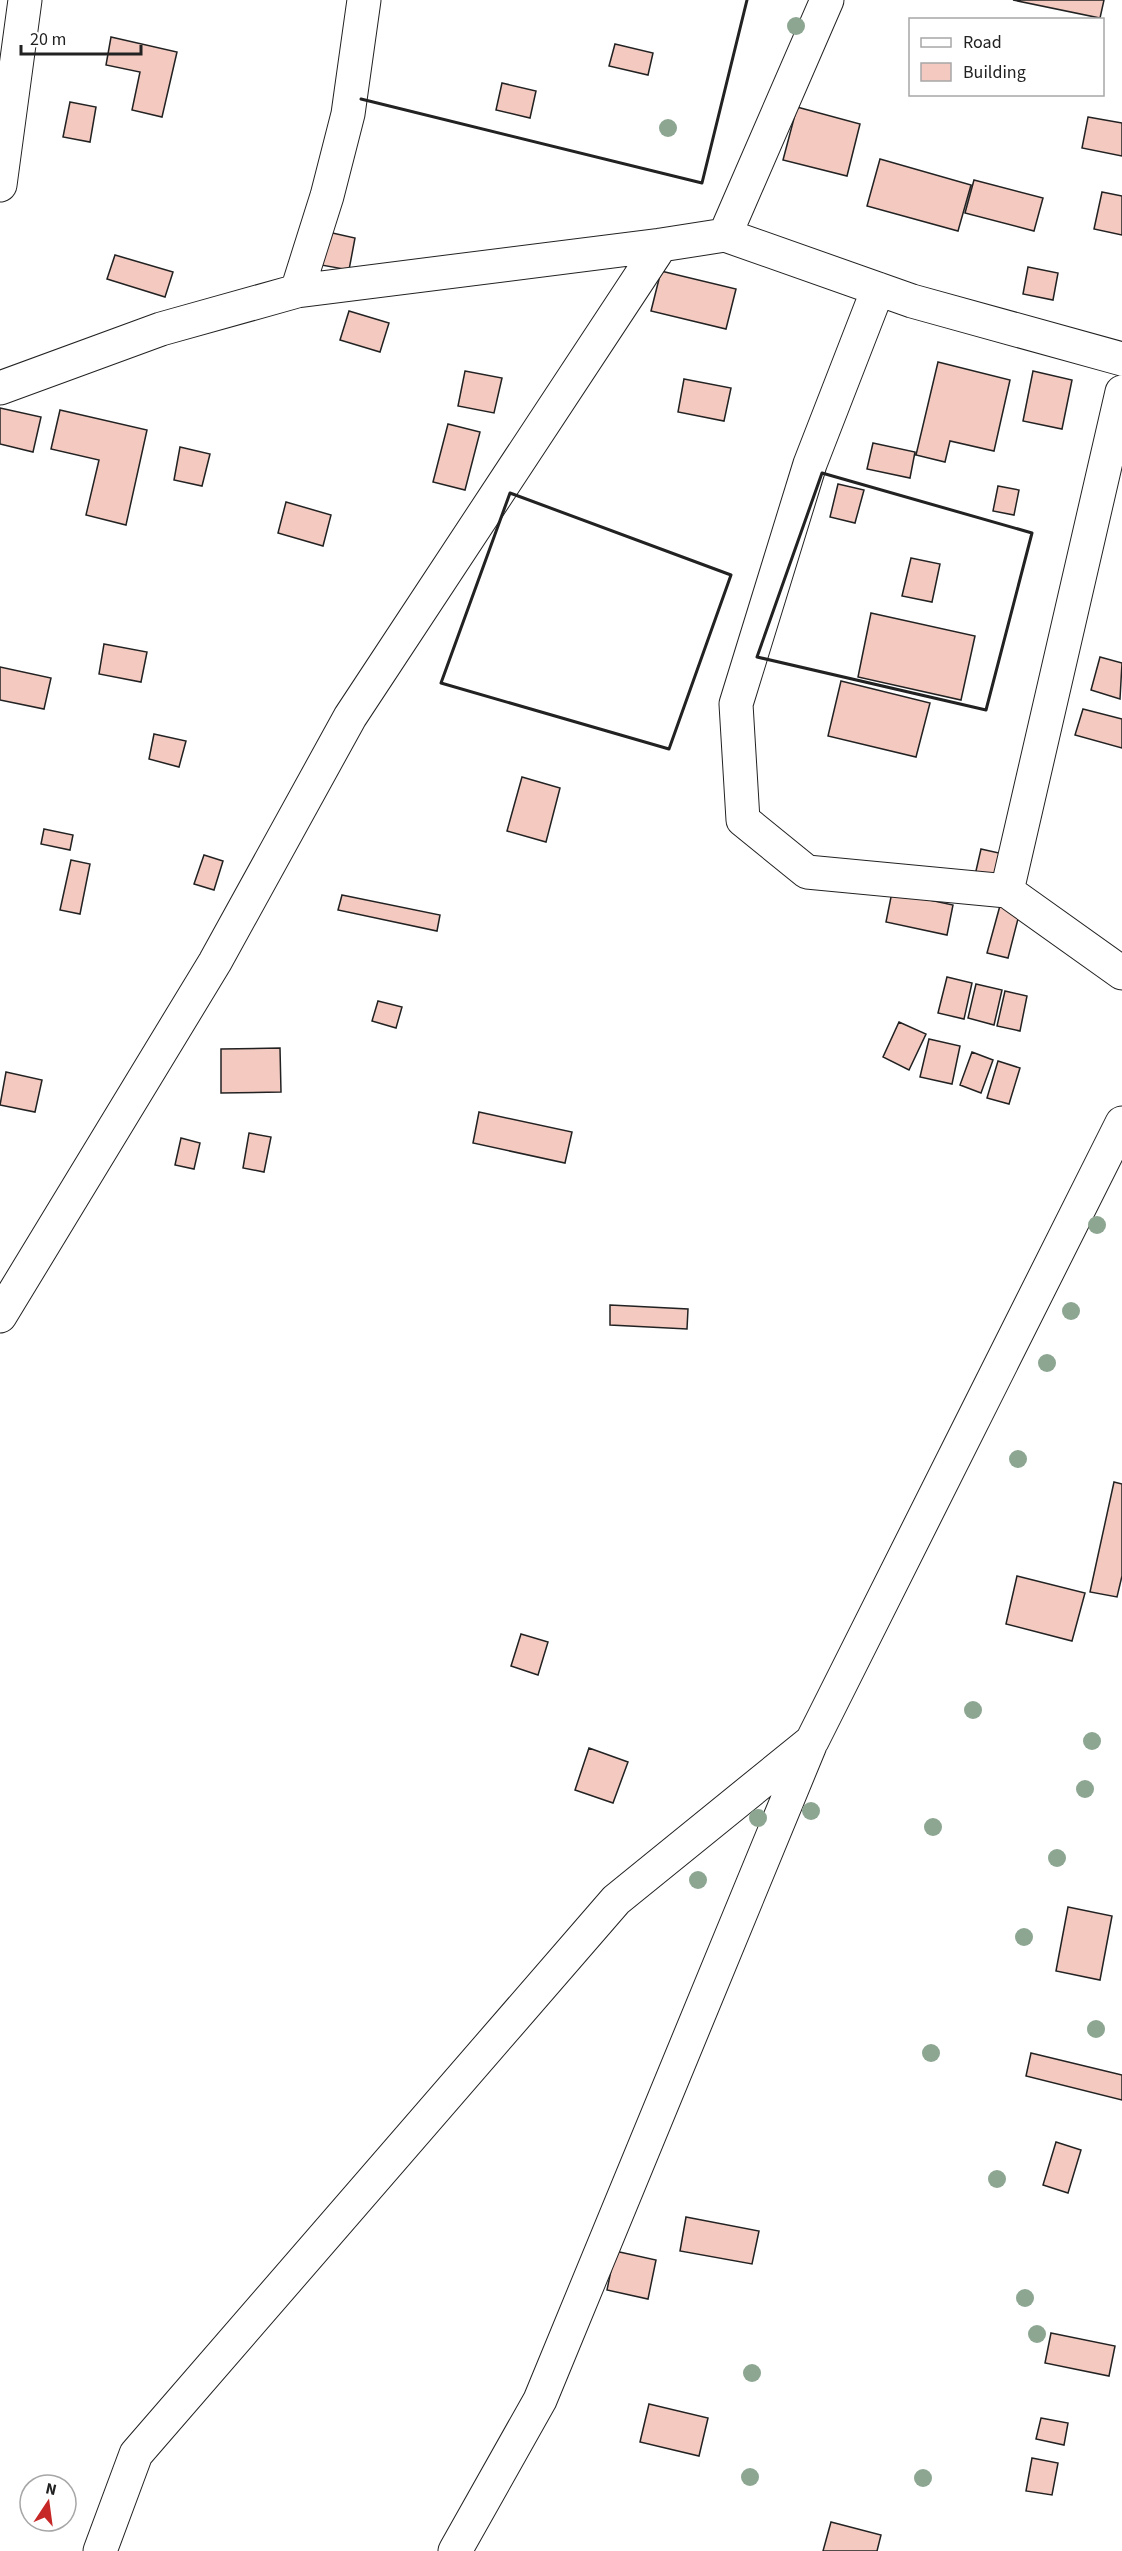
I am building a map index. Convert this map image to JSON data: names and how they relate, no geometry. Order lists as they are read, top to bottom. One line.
{"legend":["Road","Building"],"scale_bar":"20 m","north":"top"}
